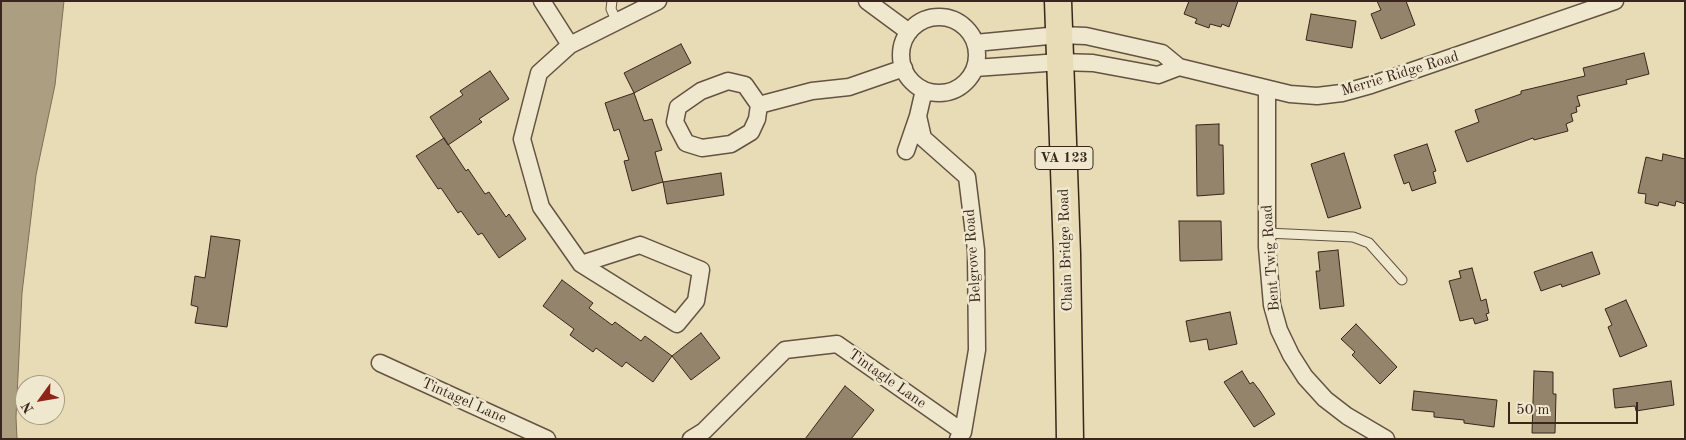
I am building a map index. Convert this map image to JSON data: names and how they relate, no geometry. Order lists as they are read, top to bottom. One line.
{"streets":{"main road":["VA 123","Chain Bridge Road"],"street":["Merrie Ridge Road","Belgrove Road","Bent Twig Road","Tintagle Lane","Tintagel Lane"]},"crossings":[["Merrie Ridge Road","Chain Bridge Road"],["Merrie Ridge Road","Belgrove Road"],["Merrie Ridge Road","Bent Twig Road"],["Belgrove Road","Tintagle Lane"]],"scale_bar":"50 m","north":"bottom left"}
